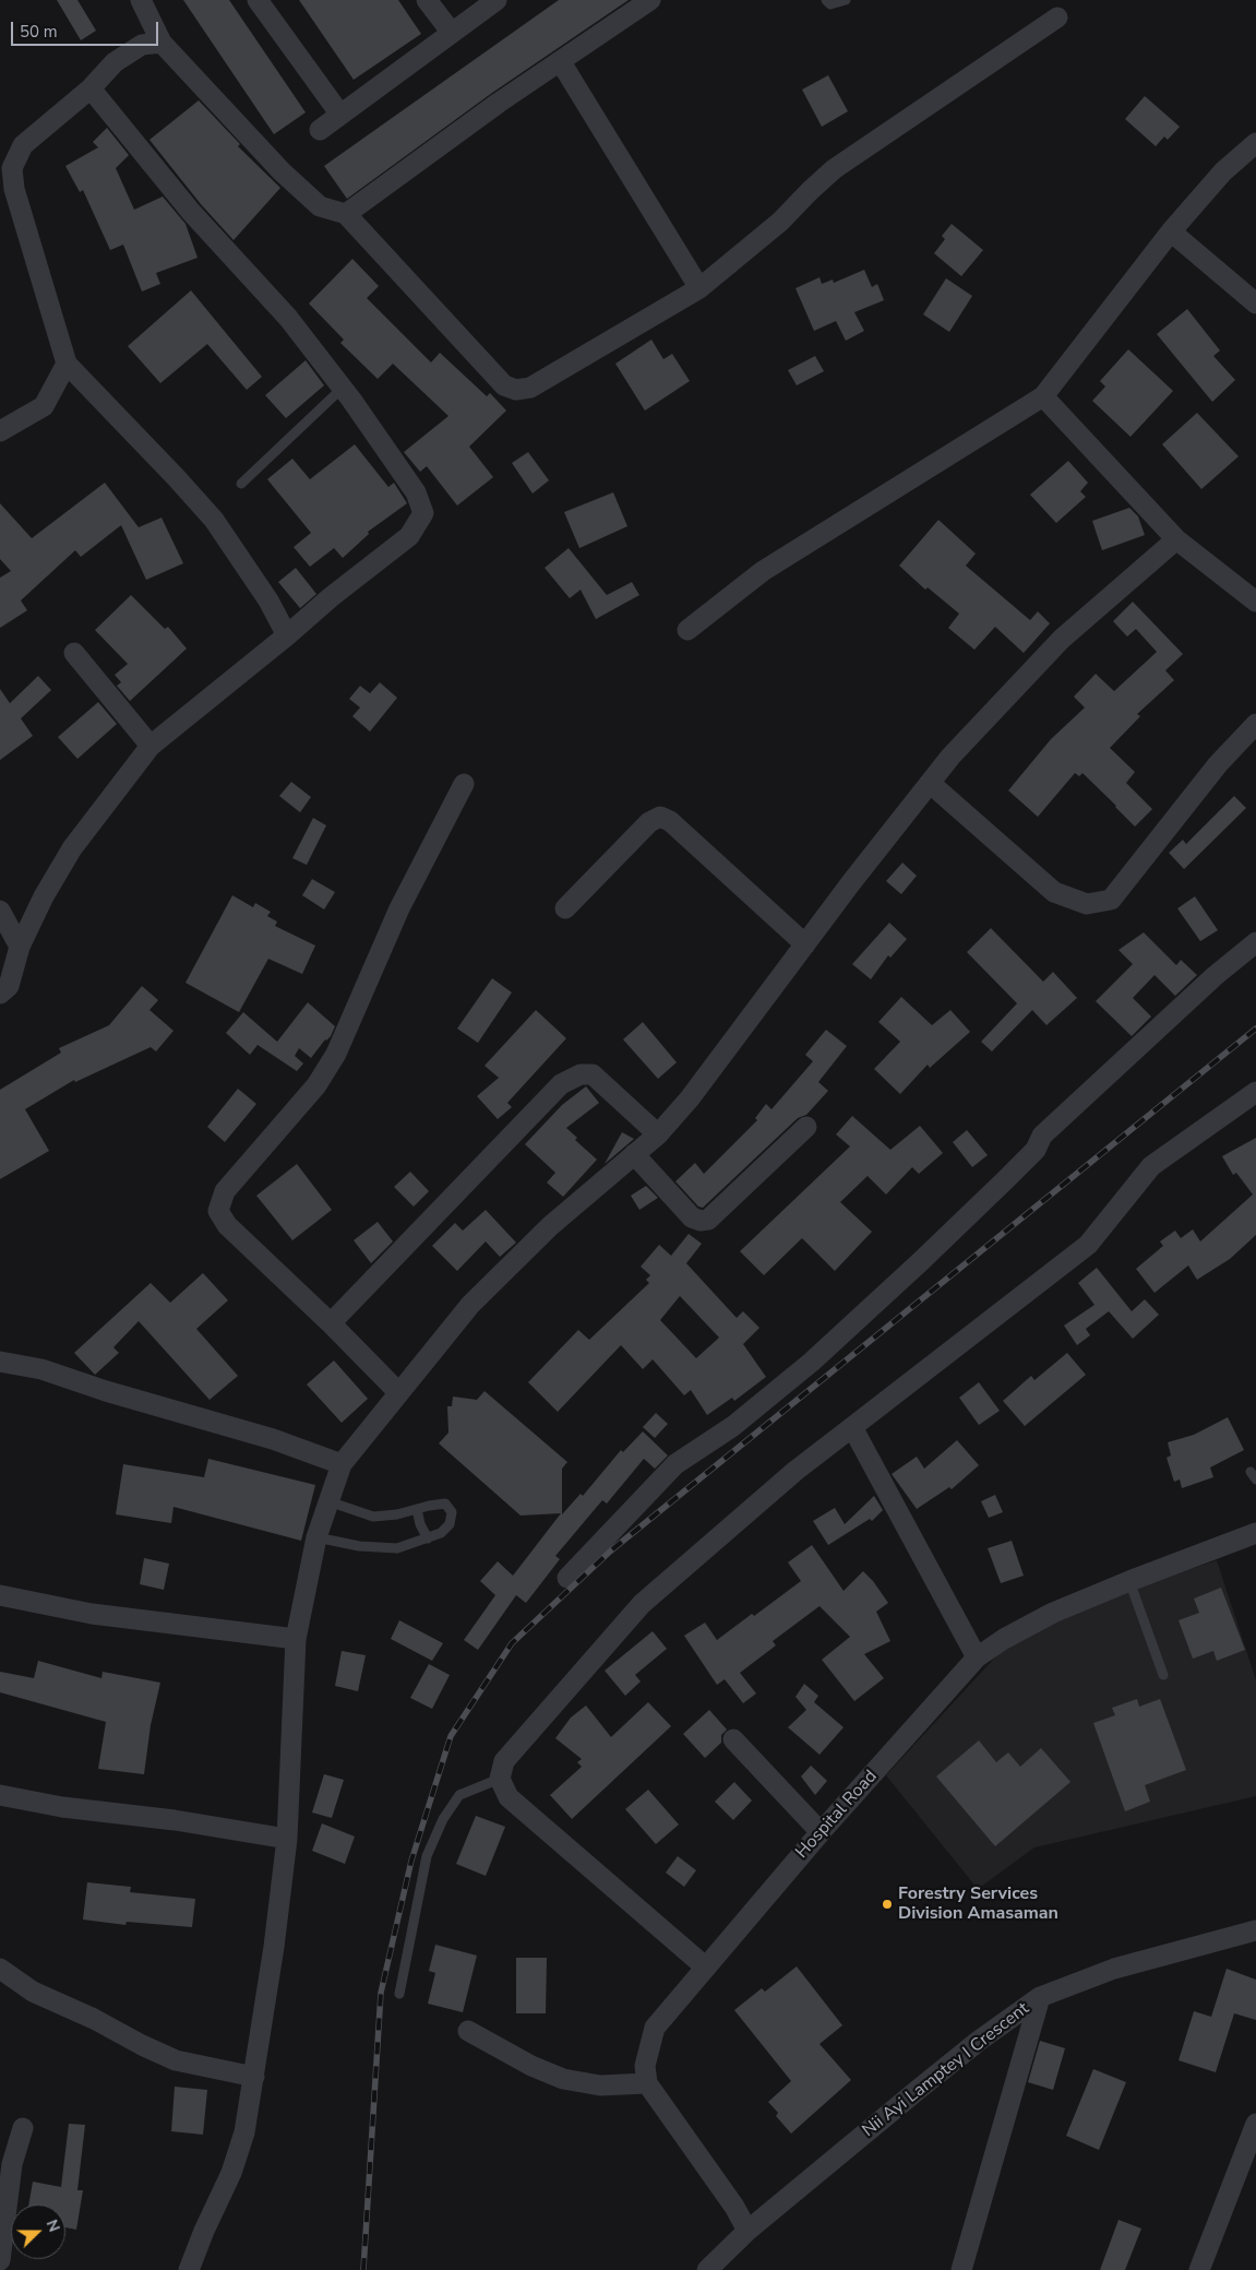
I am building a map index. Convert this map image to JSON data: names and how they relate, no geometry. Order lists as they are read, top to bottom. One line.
{"streets":{"street":["Hospital Road","Nii Ayi Lamptey I Crescent"]},"places":["Forestry Services Division Amasaman"],"scale_bar":"50 m","north":"right"}
